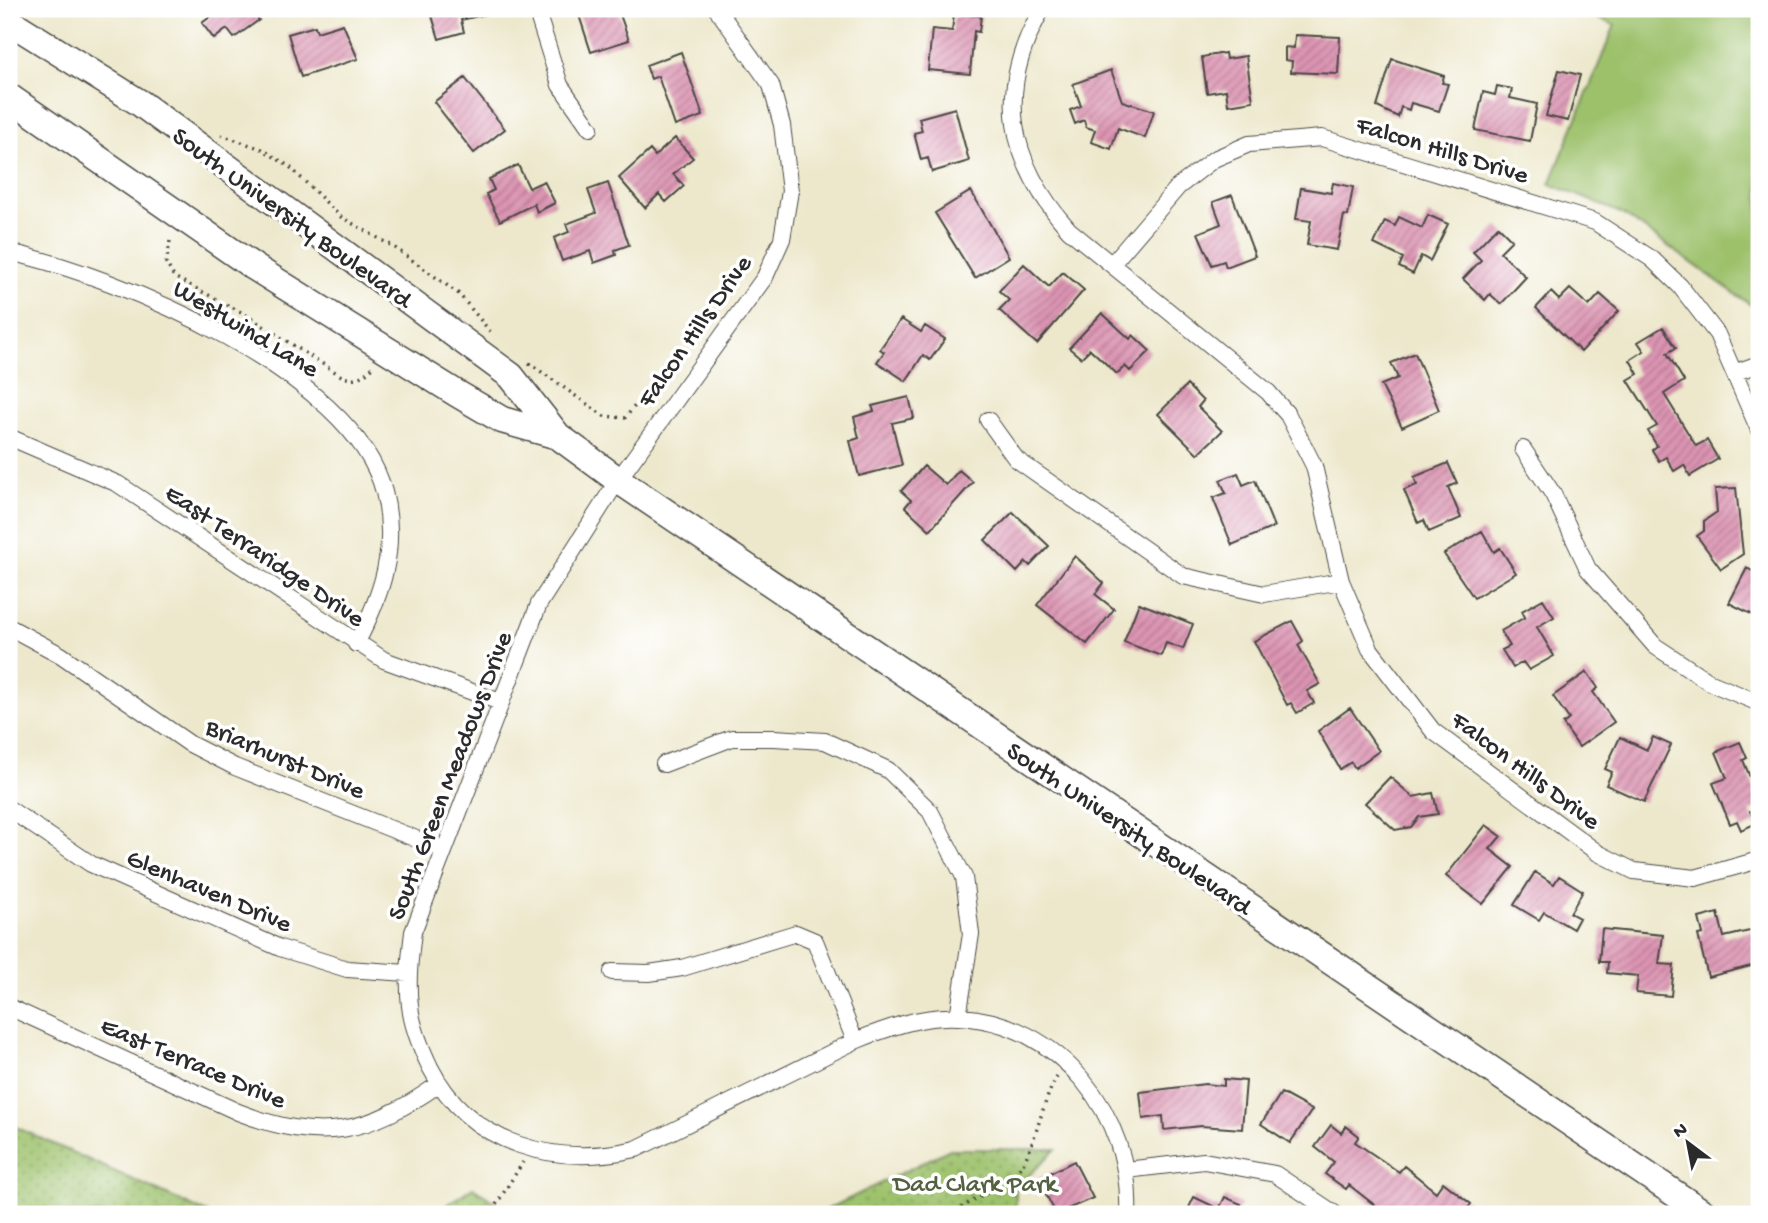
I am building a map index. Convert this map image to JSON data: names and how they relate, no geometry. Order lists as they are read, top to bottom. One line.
{"streets":{"main road":["South University Boulevard"],"street":["Falcon Hills Drive","Westwind Lane","East Terraridge Drive","Briarhurst Drive","South Green Meadows Drive","Glenhaven Drive","East Terrace Drive"]},"crossings":[["Falcon Hills Drive","South University Boulevard"],["Falcon Hills Drive","South Green Meadows Drive"],["South University Boulevard","South Green Meadows Drive"],["Westwind Lane","East Terraridge Drive"],["East Terraridge Drive","South Green Meadows Drive"],["Briarhurst Drive","South Green Meadows Drive"],["South Green Meadows Drive","Glenhaven Drive"],["South Green Meadows Drive","East Terrace Drive"]],"parks":["Dad Clark Park"],"north":"top left"}
